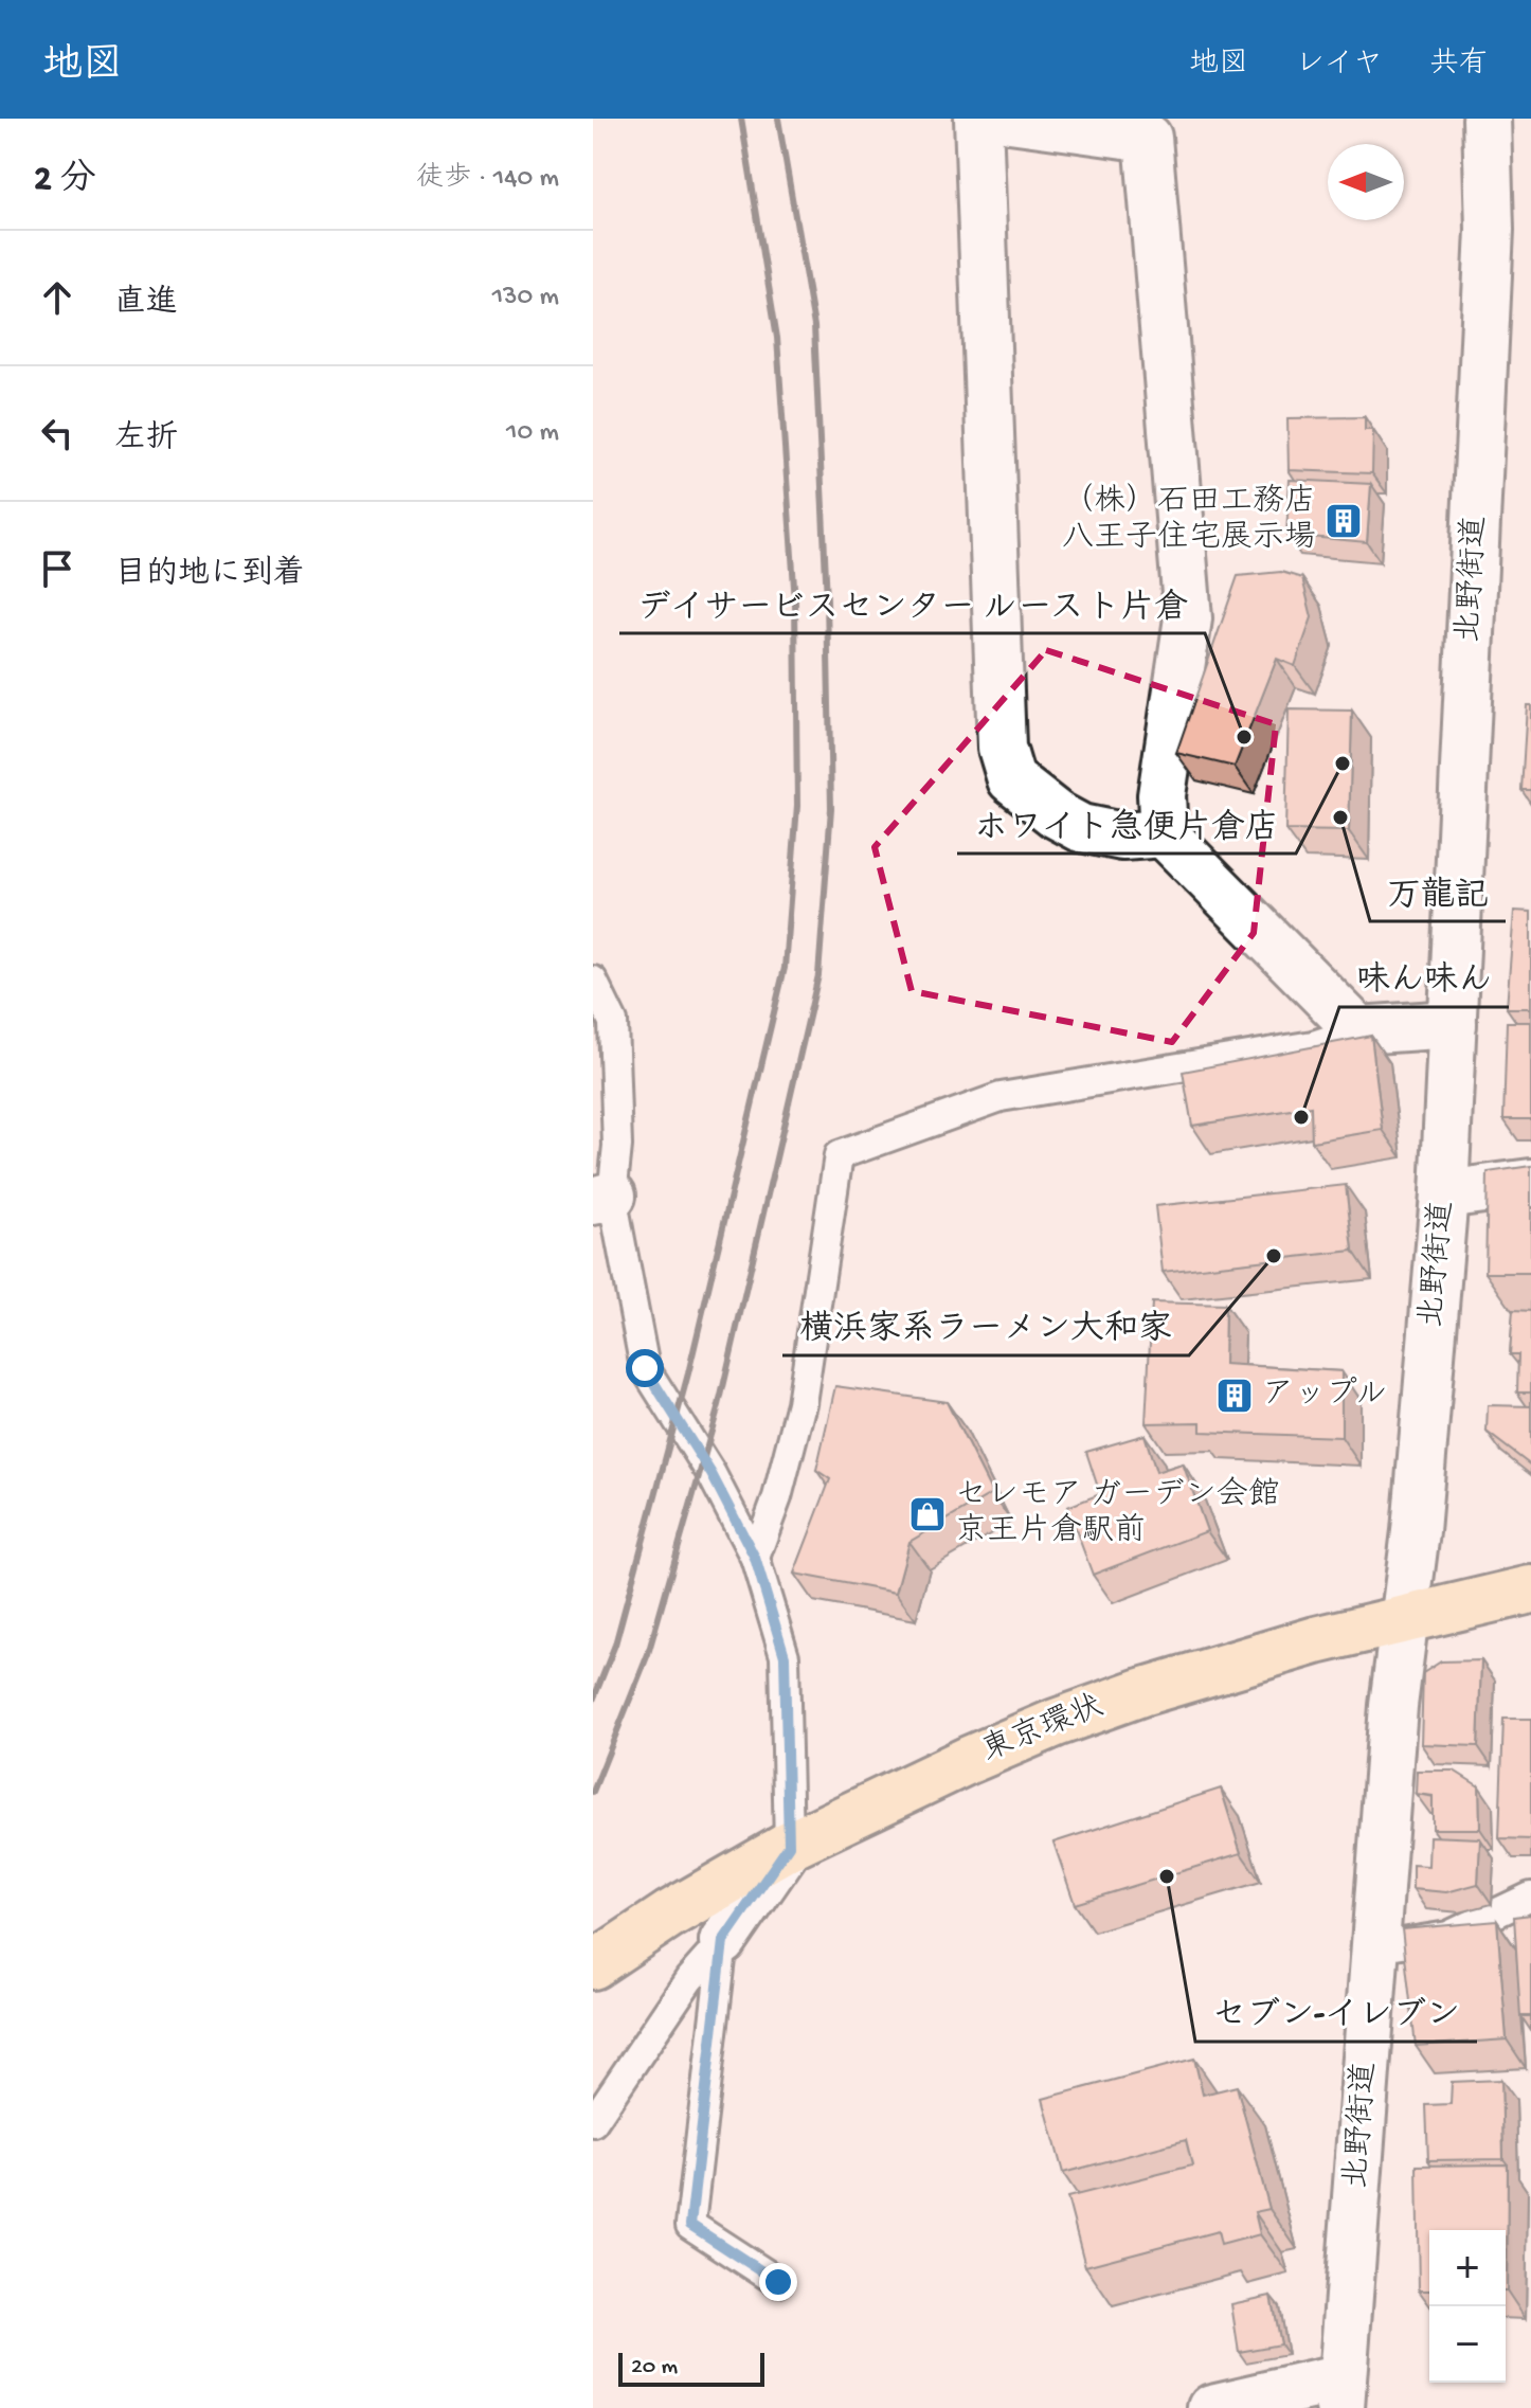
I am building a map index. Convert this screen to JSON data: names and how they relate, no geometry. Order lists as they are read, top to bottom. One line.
{"streets":{"highway":["東京環状"],"street":["北野街道"]},"crossings":[["北野街道","東京環状"]],"places":{"building":["（株）石田工務店 八王子住宅展示場","アップル"],"other":["デイサービスセンター ルースト片倉","ホワイト急便片倉店","万龍記","味ん味ん","横浜家系ラーメン大和家","セブン-イレブン"],"shop":["セレモア ガーデン会館 京王片倉駅前"]},"scale_bar":"20 m","north":"left","page":{"header":"地図","nav":["地図","レイヤ","共有"],"heading":["2 分","徒歩 · 140 m"],"list":[["直進","130 m"],["左折","10 m"],"目的地に到着"],"map_buttons":["+","−"],"scale":"20 m"}}
